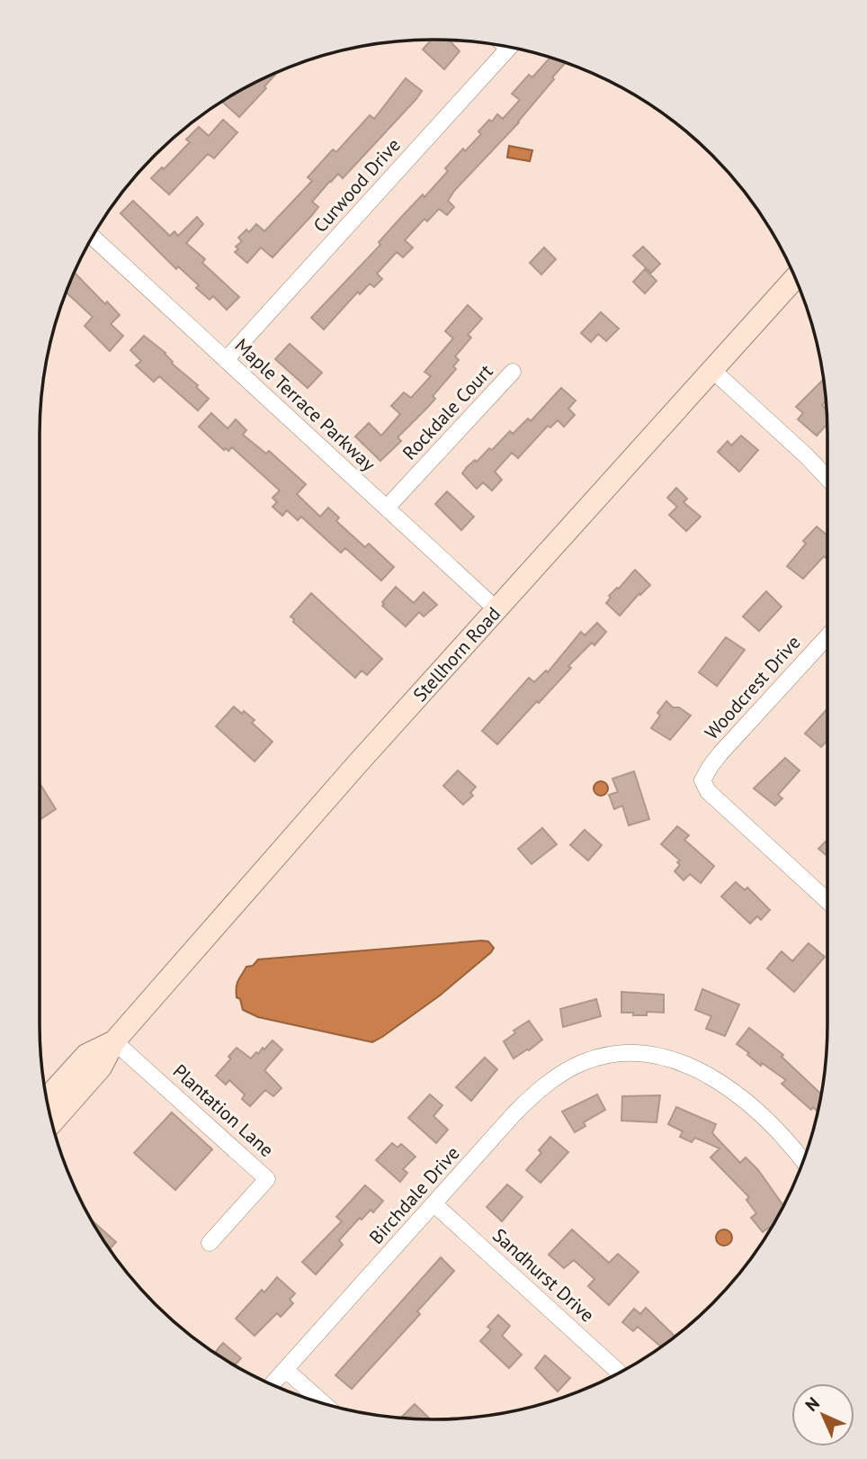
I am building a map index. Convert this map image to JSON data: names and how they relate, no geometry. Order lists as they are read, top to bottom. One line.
{"streets":{"main road":["Stellhorn Road"],"street":["Curwood Drive","Maple Terrace Parkway","Rockdale Court","Woodcrest Drive","Plantation Lane","Birchdale Drive","Sandhurst Drive"]},"crossings":[["Curwood Drive","Maple Terrace Parkway"],["Maple Terrace Parkway","Rockdale Court"],["Maple Terrace Parkway","Stellhorn Road"],["Stellhorn Road","Plantation Lane"],["Birchdale Drive","Sandhurst Drive"]],"north":"top left"}
